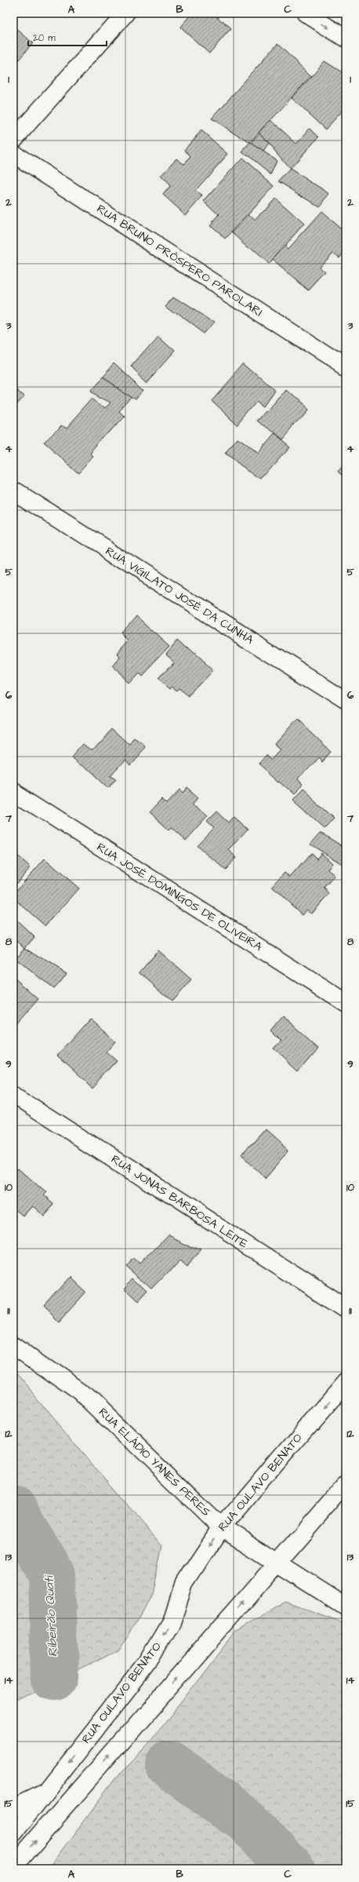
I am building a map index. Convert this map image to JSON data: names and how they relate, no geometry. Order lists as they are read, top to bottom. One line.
{"streets":{"street":["RUA BRUNO PRÓSPERO PAROLARI","RUA VIGILATO JOSÉ DA CUNHA","RUA JOSÉ DOMINGOS DE OLIVEIRA","RUA JONAS BARBOSA LEITE","RUA ELÁDIO YANES PERES","RUA OULAVO BENATO"]},"crossings":[["RUA ELÁDIO YANES PERES","RUA OULAVO BENATO"]],"water":["Ribeirão Quati"],"scale_bar":"20 m","grid":{"columns":["A","B","C"],"rows":["1","2","3","4","5","6","7","8","9","10","11","12","13","14","15"]}}
